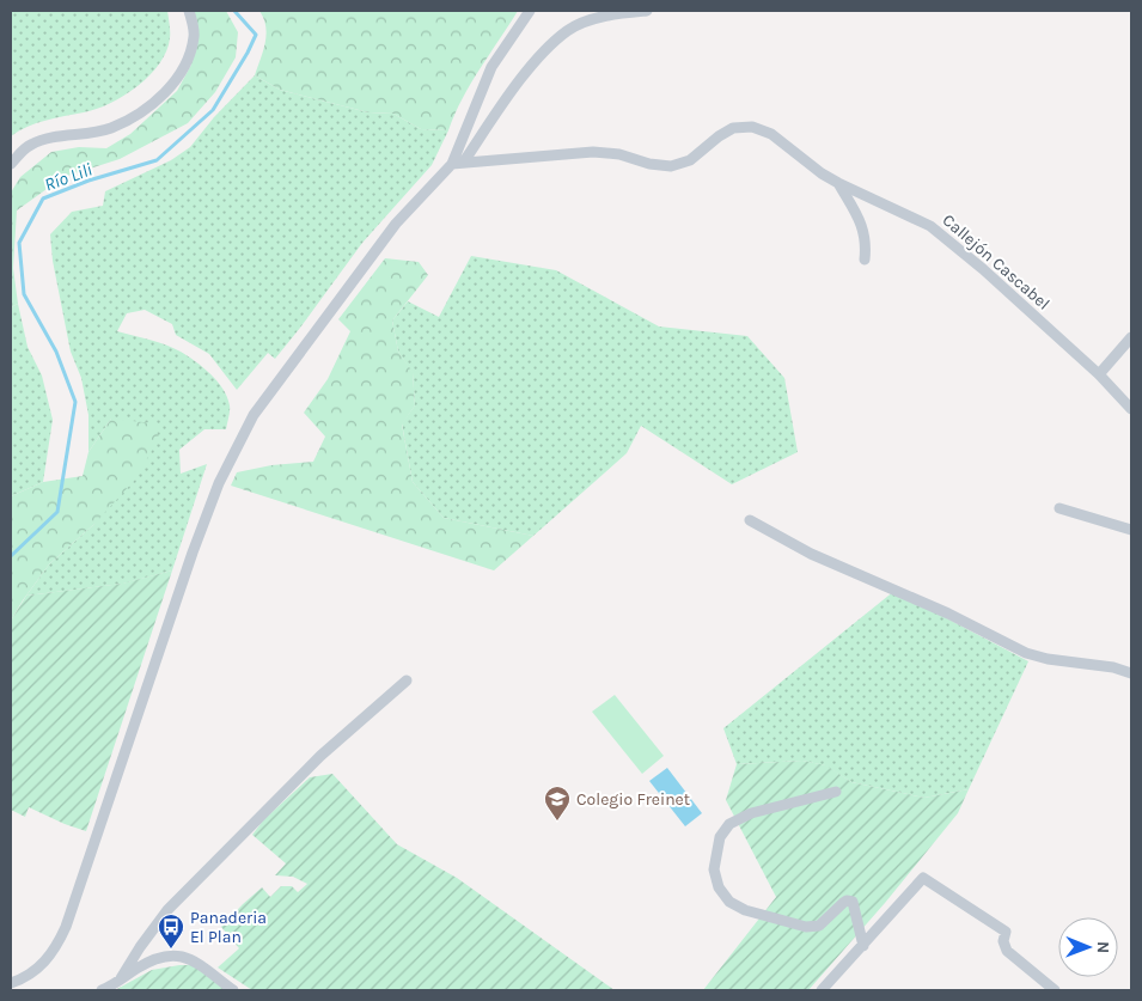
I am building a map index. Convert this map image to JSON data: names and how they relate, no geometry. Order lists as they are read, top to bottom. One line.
{"streets":{"street":["Callejón Cascabel"]},"water":["Río Lili"],"places":{"school or university":["Colegio Freinet"],"bus stop":["Panaderia El Plan"]},"north":"right"}
